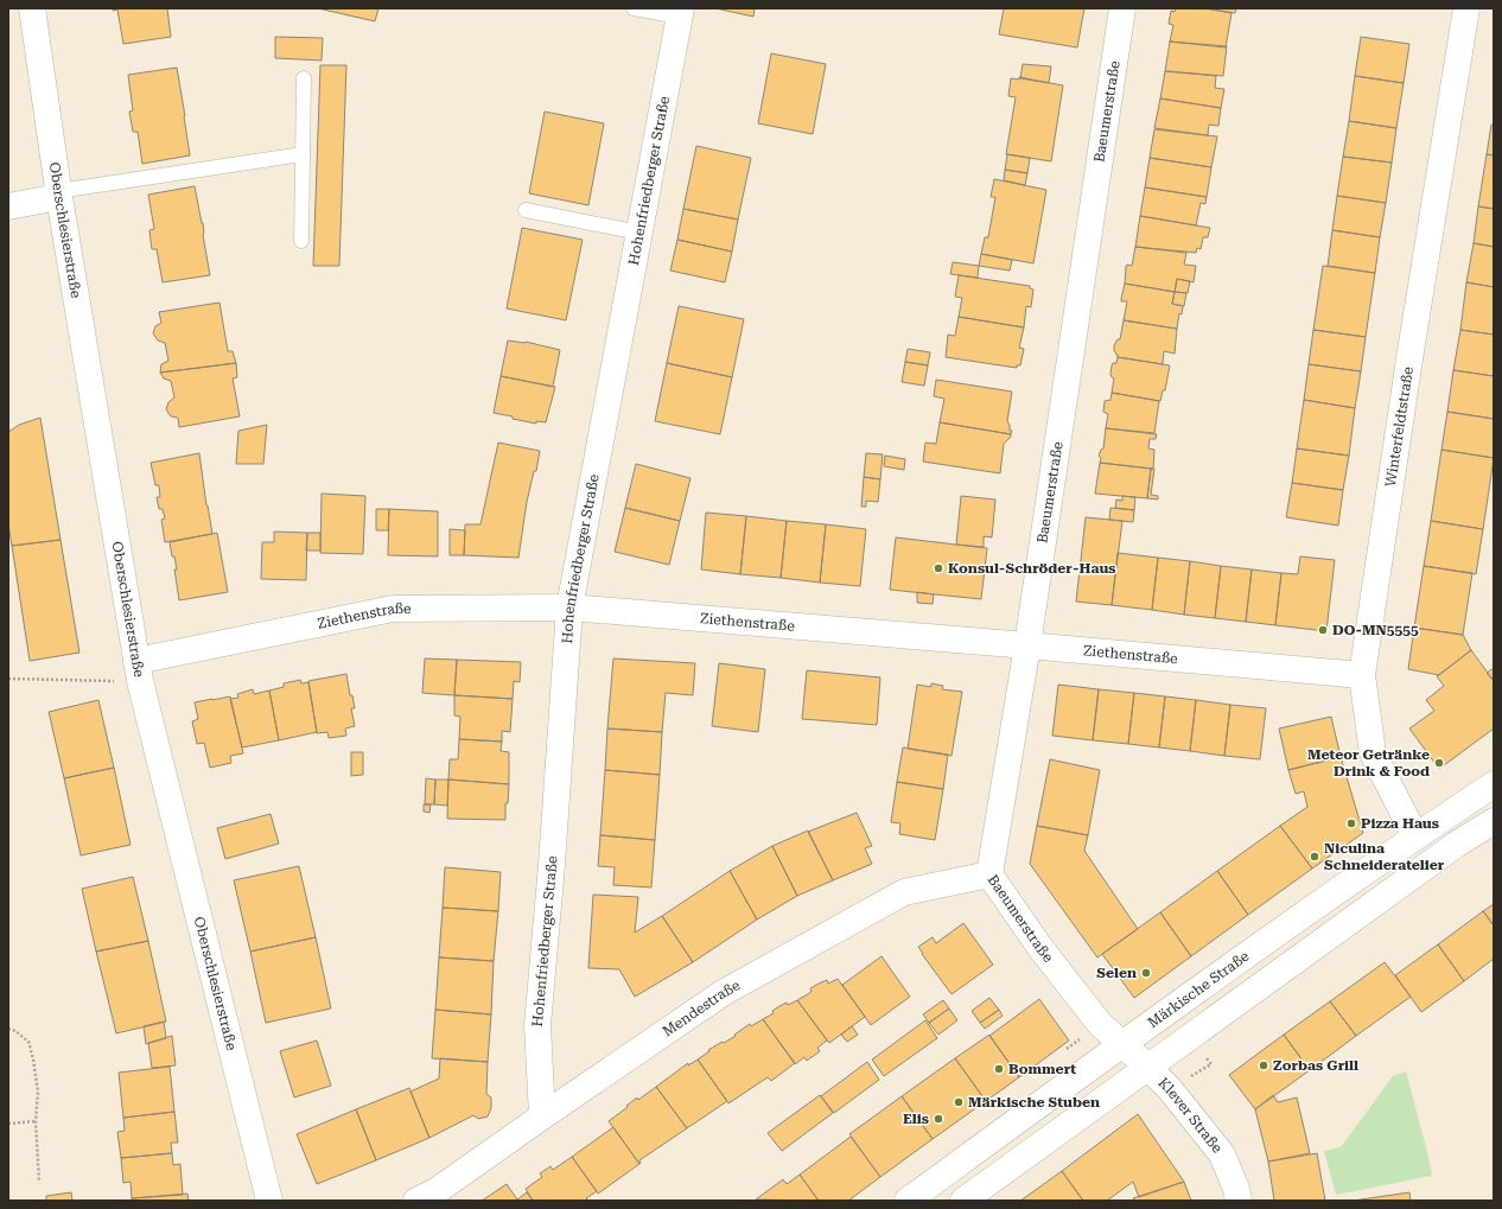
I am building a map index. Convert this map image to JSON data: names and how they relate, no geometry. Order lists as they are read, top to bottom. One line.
{"streets":{"street":["Baeumerstraße","Hohenfriedberger Straße","Oberschlesierstraße","Winterfeldtstraße","Ziethenstraße","Märkische Straße","Mendestraße","Klever Straße"]},"crossings":[["Baeumerstraße","Ziethenstraße"],["Baeumerstraße","Märkische Straße"],["Baeumerstraße","Mendestraße"],["Baeumerstraße","Klever Straße"],["Hohenfriedberger Straße","Ziethenstraße"],["Hohenfriedberger Straße","Mendestraße"],["Oberschlesierstraße","Ziethenstraße"],["Winterfeldtstraße","Ziethenstraße"],["Winterfeldtstraße","Märkische Straße"],["Märkische Straße","Klever Straße"]],"places":["Konsul-Schröder-Haus","DO-MN5555","Meteor Getränke Drink & Food","Pizza Haus","Niculina Schneideratelier","Selen","Zorbas Grill","Bommert","Märkische Stuben","Elis"]}
